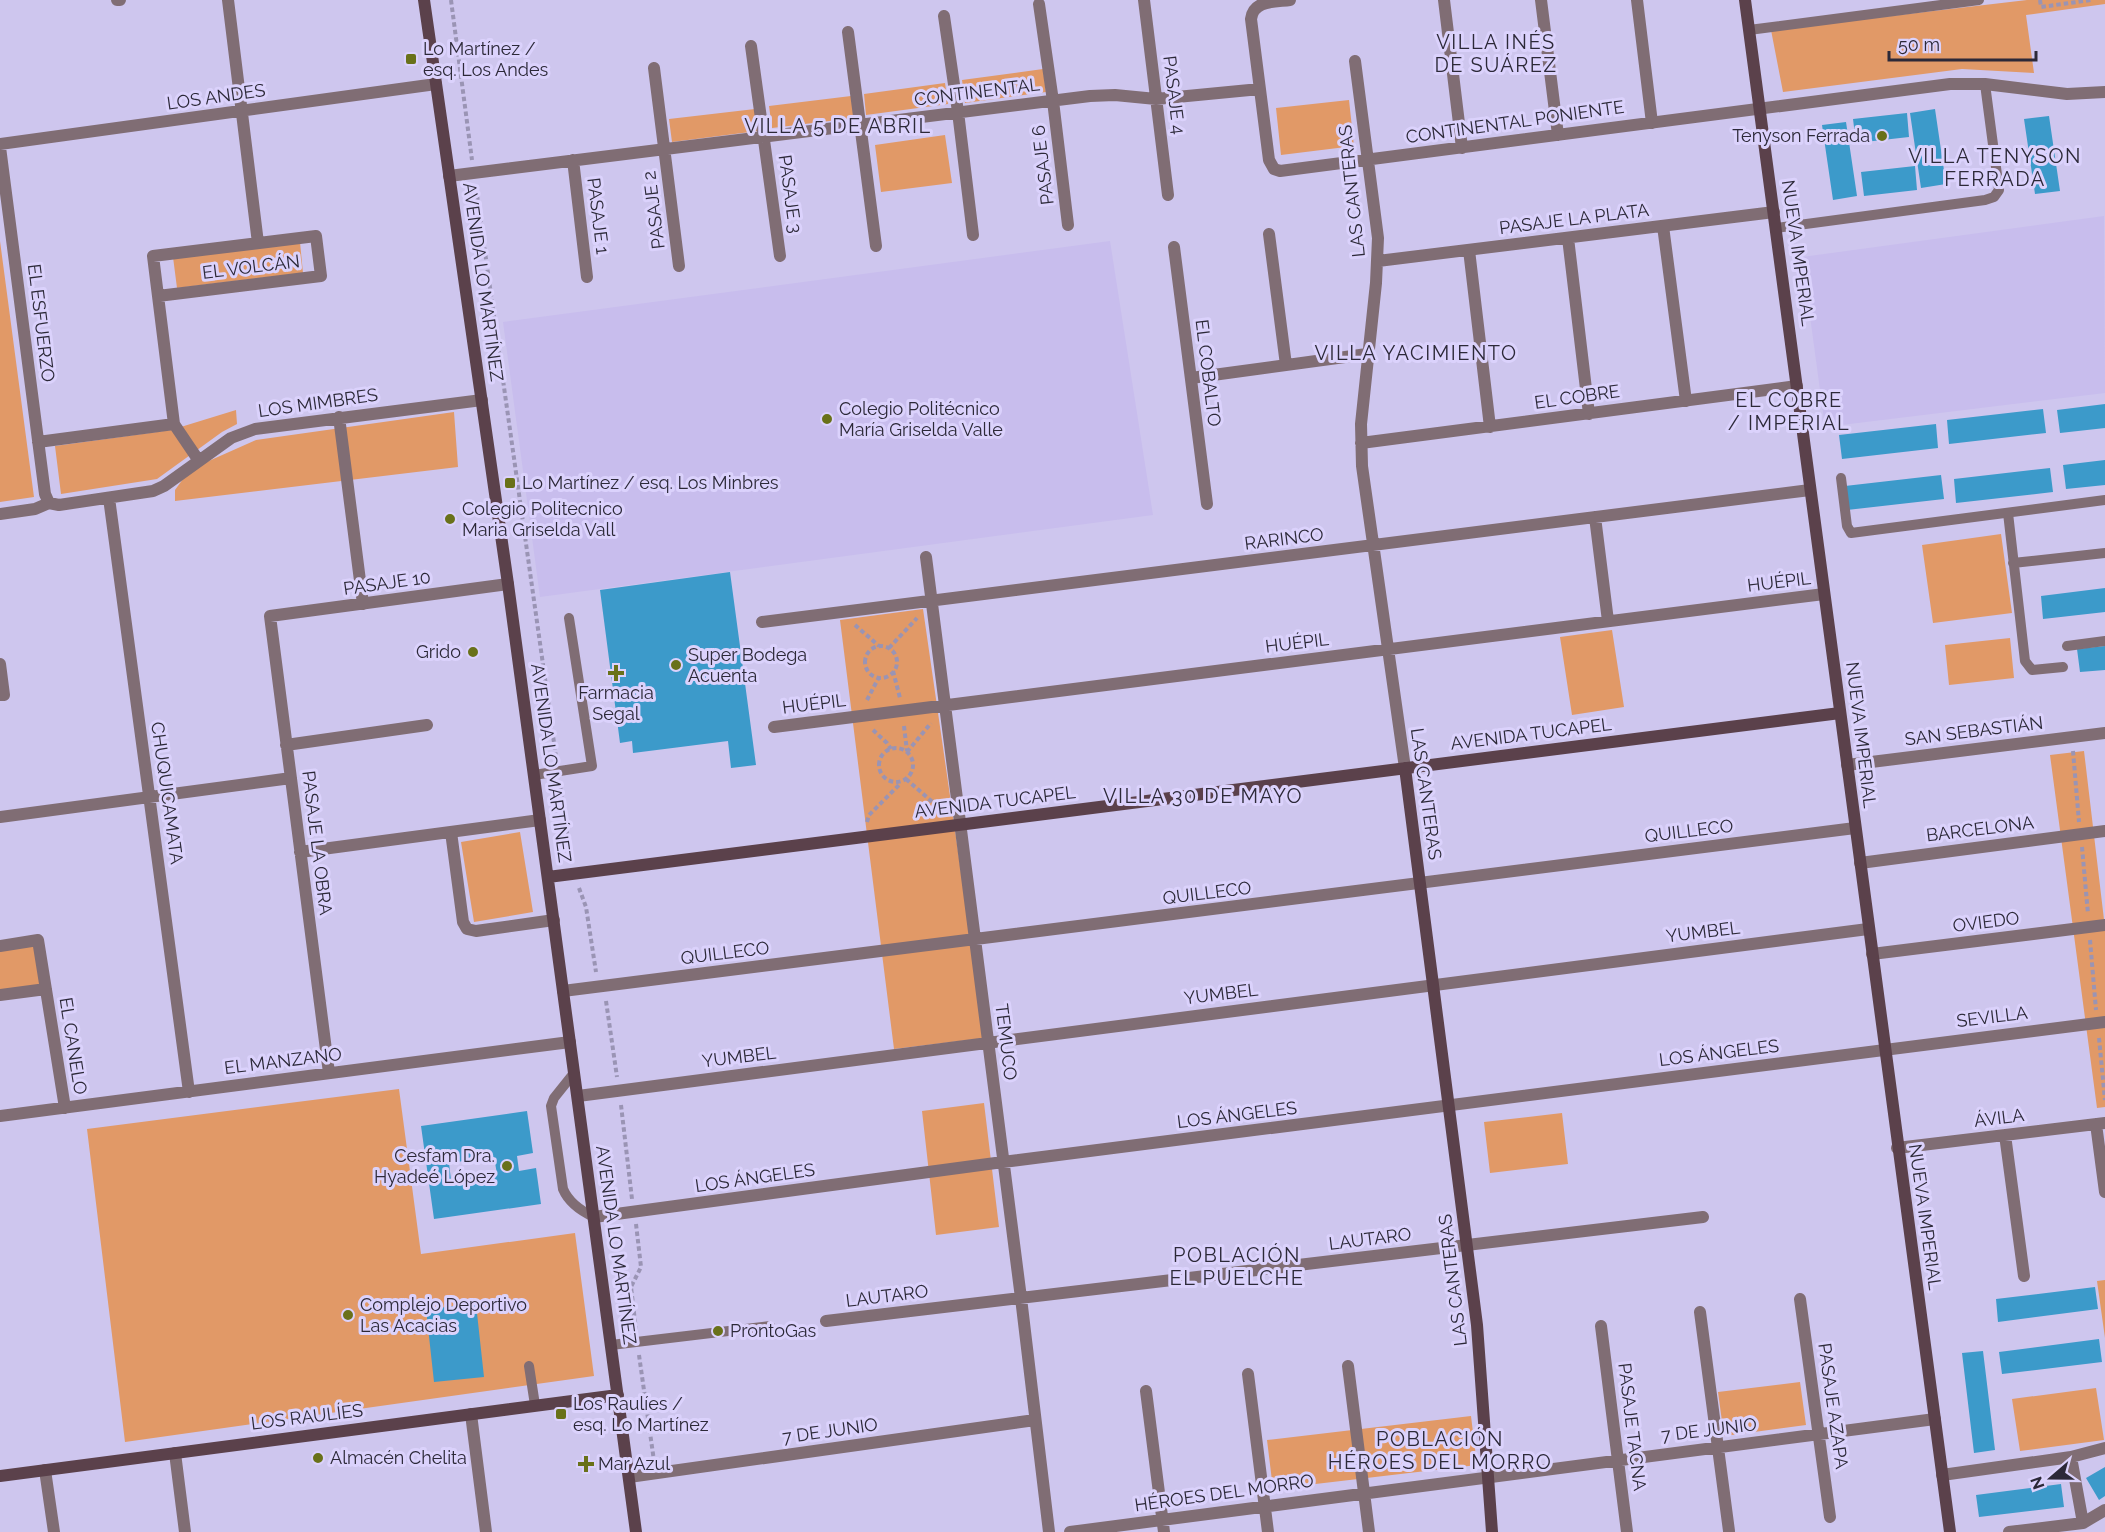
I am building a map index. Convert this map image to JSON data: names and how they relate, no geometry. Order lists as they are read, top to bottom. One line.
{"streets":{"street":["CONTINENTAL","PASAJE 4","LOS ANDES","CONTINENTAL PONIENTE","PASAJE 6","LAS CANTERAS","PASAJE 3","PASAJE 2","PASAJE 1","PASAJE LA PLATA","NUEVA IMPERIAL","EL VOLCÁN","AVENIDA LO MARTÍNEZ","EL ESFUERZO","EL COBALTO","EL COBRE","LOS MIMBRES","RARINCO","HUÉPIL","PASAJE 10","SAN SEBASTIÁN","AVENIDA TUCAPEL","CHUQUICAMATA","BARCELONA","QUILLECO","PASAJE LA OBRA","OVIEDO","YUMBEL","SEVILLA","TEMUCO","EL CANELO","LOS ÁNGELES","EL MANZANO","ÁVILA","LAUTARO","PASAJE AZAPA","LOS RAULÍES","PASAJE TACNA","7 DE JUNIO","HÉROES DEL MORRO"]},"crossings":[["CONTINENTAL","PASAJE 4"],["CONTINENTAL","CONTINENTAL PONIENTE"],["CONTINENTAL","PASAJE 6"],["CONTINENTAL","PASAJE 3"],["CONTINENTAL","PASAJE 2"],["CONTINENTAL","PASAJE 1"],["CONTINENTAL","AVENIDA LO MARTÍNEZ"],["LOS ANDES","EL VOLCÁN"],["LOS ANDES","AVENIDA LO MARTÍNEZ"],["LOS ANDES","EL ESFUERZO"],["CONTINENTAL PONIENTE","LAS CANTERAS"],["CONTINENTAL PONIENTE","NUEVA IMPERIAL"],["LAS CANTERAS","PASAJE LA PLATA"],["LAS CANTERAS","EL COBRE"],["LAS CANTERAS","RARINCO"],["LAS CANTERAS","HUÉPIL"],["LAS CANTERAS","AVENIDA TUCAPEL"],["LAS CANTERAS","QUILLECO"],["LAS CANTERAS","YUMBEL"],["LAS CANTERAS","LOS ÁNGELES"],["LAS CANTERAS","LAUTARO"],["LAS CANTERAS","7 DE JUNIO"],["LAS CANTERAS","HÉROES DEL MORRO"],["PASAJE LA PLATA","NUEVA IMPERIAL"],["NUEVA IMPERIAL","EL COBRE"],["NUEVA IMPERIAL","RARINCO"],["NUEVA IMPERIAL","HUÉPIL"],["NUEVA IMPERIAL","SAN SEBASTIÁN"],["NUEVA IMPERIAL","AVENIDA TUCAPEL"],["NUEVA IMPERIAL","BARCELONA"],["NUEVA IMPERIAL","QUILLECO"],["NUEVA IMPERIAL","OVIEDO"],["NUEVA IMPERIAL","YUMBEL"],["NUEVA IMPERIAL","SEVILLA"],["NUEVA IMPERIAL","LOS ÁNGELES"],["NUEVA IMPERIAL","ÁVILA"],["NUEVA IMPERIAL","7 DE JUNIO"],["EL VOLCÁN","LOS MIMBRES"],["AVENIDA LO MARTÍNEZ","LOS MIMBRES"],["AVENIDA LO MARTÍNEZ","PASAJE 10"],["AVENIDA LO MARTÍNEZ","AVENIDA TUCAPEL"],["AVENIDA LO MARTÍNEZ","QUILLECO"],["AVENIDA LO MARTÍNEZ","YUMBEL"],["AVENIDA LO MARTÍNEZ","LOS ÁNGELES"],["AVENIDA LO MARTÍNEZ","EL MANZANO"],["AVENIDA LO MARTÍNEZ","LOS RAULÍES"],["AVENIDA LO MARTÍNEZ","7 DE JUNIO"],["EL ESFUERZO","LOS MIMBRES"],["LOS MIMBRES","CHUQUICAMATA"],["RARINCO","TEMUCO"],["HUÉPIL","TEMUCO"],["PASAJE 10","PASAJE LA OBRA"],["AVENIDA TUCAPEL","TEMUCO"],["CHUQUICAMATA","EL MANZANO"],["QUILLECO","TEMUCO"],["PASAJE LA OBRA","EL MANZANO"],["YUMBEL","TEMUCO"],["SEVILLA","LOS ÁNGELES"],["TEMUCO","LOS ÁNGELES"],["TEMUCO","LAUTARO"],["TEMUCO","7 DE JUNIO"],["EL CANELO","EL MANZANO"],["PASAJE AZAPA","7 DE JUNIO"],["PASAJE TACNA","7 DE JUNIO"],["7 DE JUNIO","HÉROES DEL MORRO"]],"districts":["VILLA INÉS DE SUÁREZ","VILLA 5 DE ABRIL","VILLA TENYSON FERRADA","VILLA YACIMIENTO","EL COBRE / IMPERIAL","VILLA 30 DE MAYO","POBLACIÓN EL PUELCHE","POBLACIÓN HÉROES DEL MORRO"],"places":{"transit":["Lo Martínez / esq. Los Andes","Lo Martínez / esq. Los Minbres","Los Raulíes / esq. Lo Martínez"],"other":["Tenyson Ferrada","Colegio Politécnico María Griselda Valle","Colegio Politecnico Maria Griselda Vall","Grido","Super Bodega Acuenta","Cesfam Dra. Hyadeé López","Complejo Deportivo Las Acacias","ProntoGas","Almacén Chelita"],"health":["Farmacia Segal","Mar Azul"]},"scale_bar":"50 m","north":"left"}
